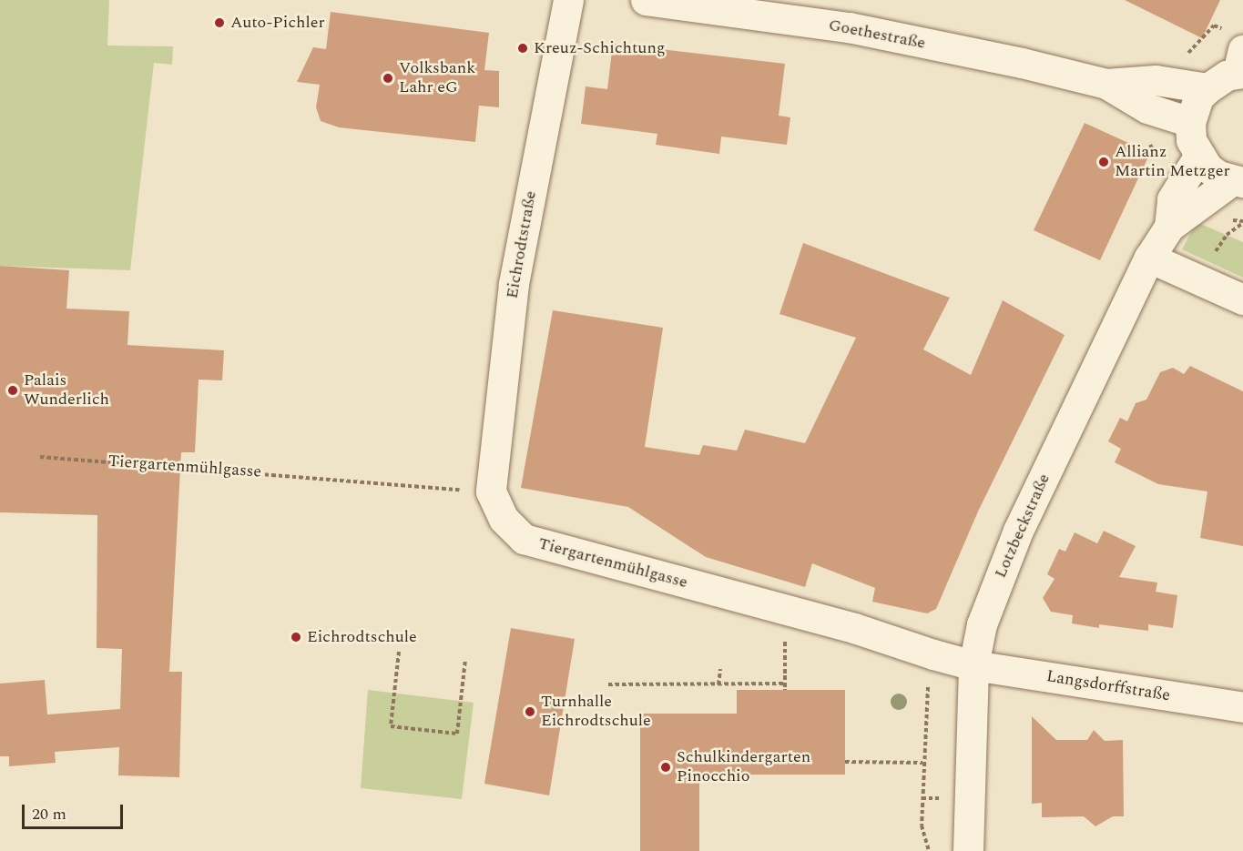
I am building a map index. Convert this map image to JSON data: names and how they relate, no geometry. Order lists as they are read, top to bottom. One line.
{"streets":{"street":["Goethestraße","Eichrodtstraße","Tiergartenmühlgasse","Lotzbeckstraße","Langsdorffstraße"]},"crossings":[["Eichrodtstraße","Tiergartenmühlgasse"],["Tiergartenmühlgasse","Lotzbeckstraße"],["Tiergartenmühlgasse","Langsdorffstraße"],["Lotzbeckstraße","Langsdorffstraße"]],"places":["Auto-Pichler","Kreuz-Schichtung","Volksbank Lahr eG","Allianz Martin Metzger","Palais Wunderlich","Eichrodtschule","Turnhalle Eichrodtschule","Schulkindergarten Pinocchio"],"scale_bar":"20 m"}
